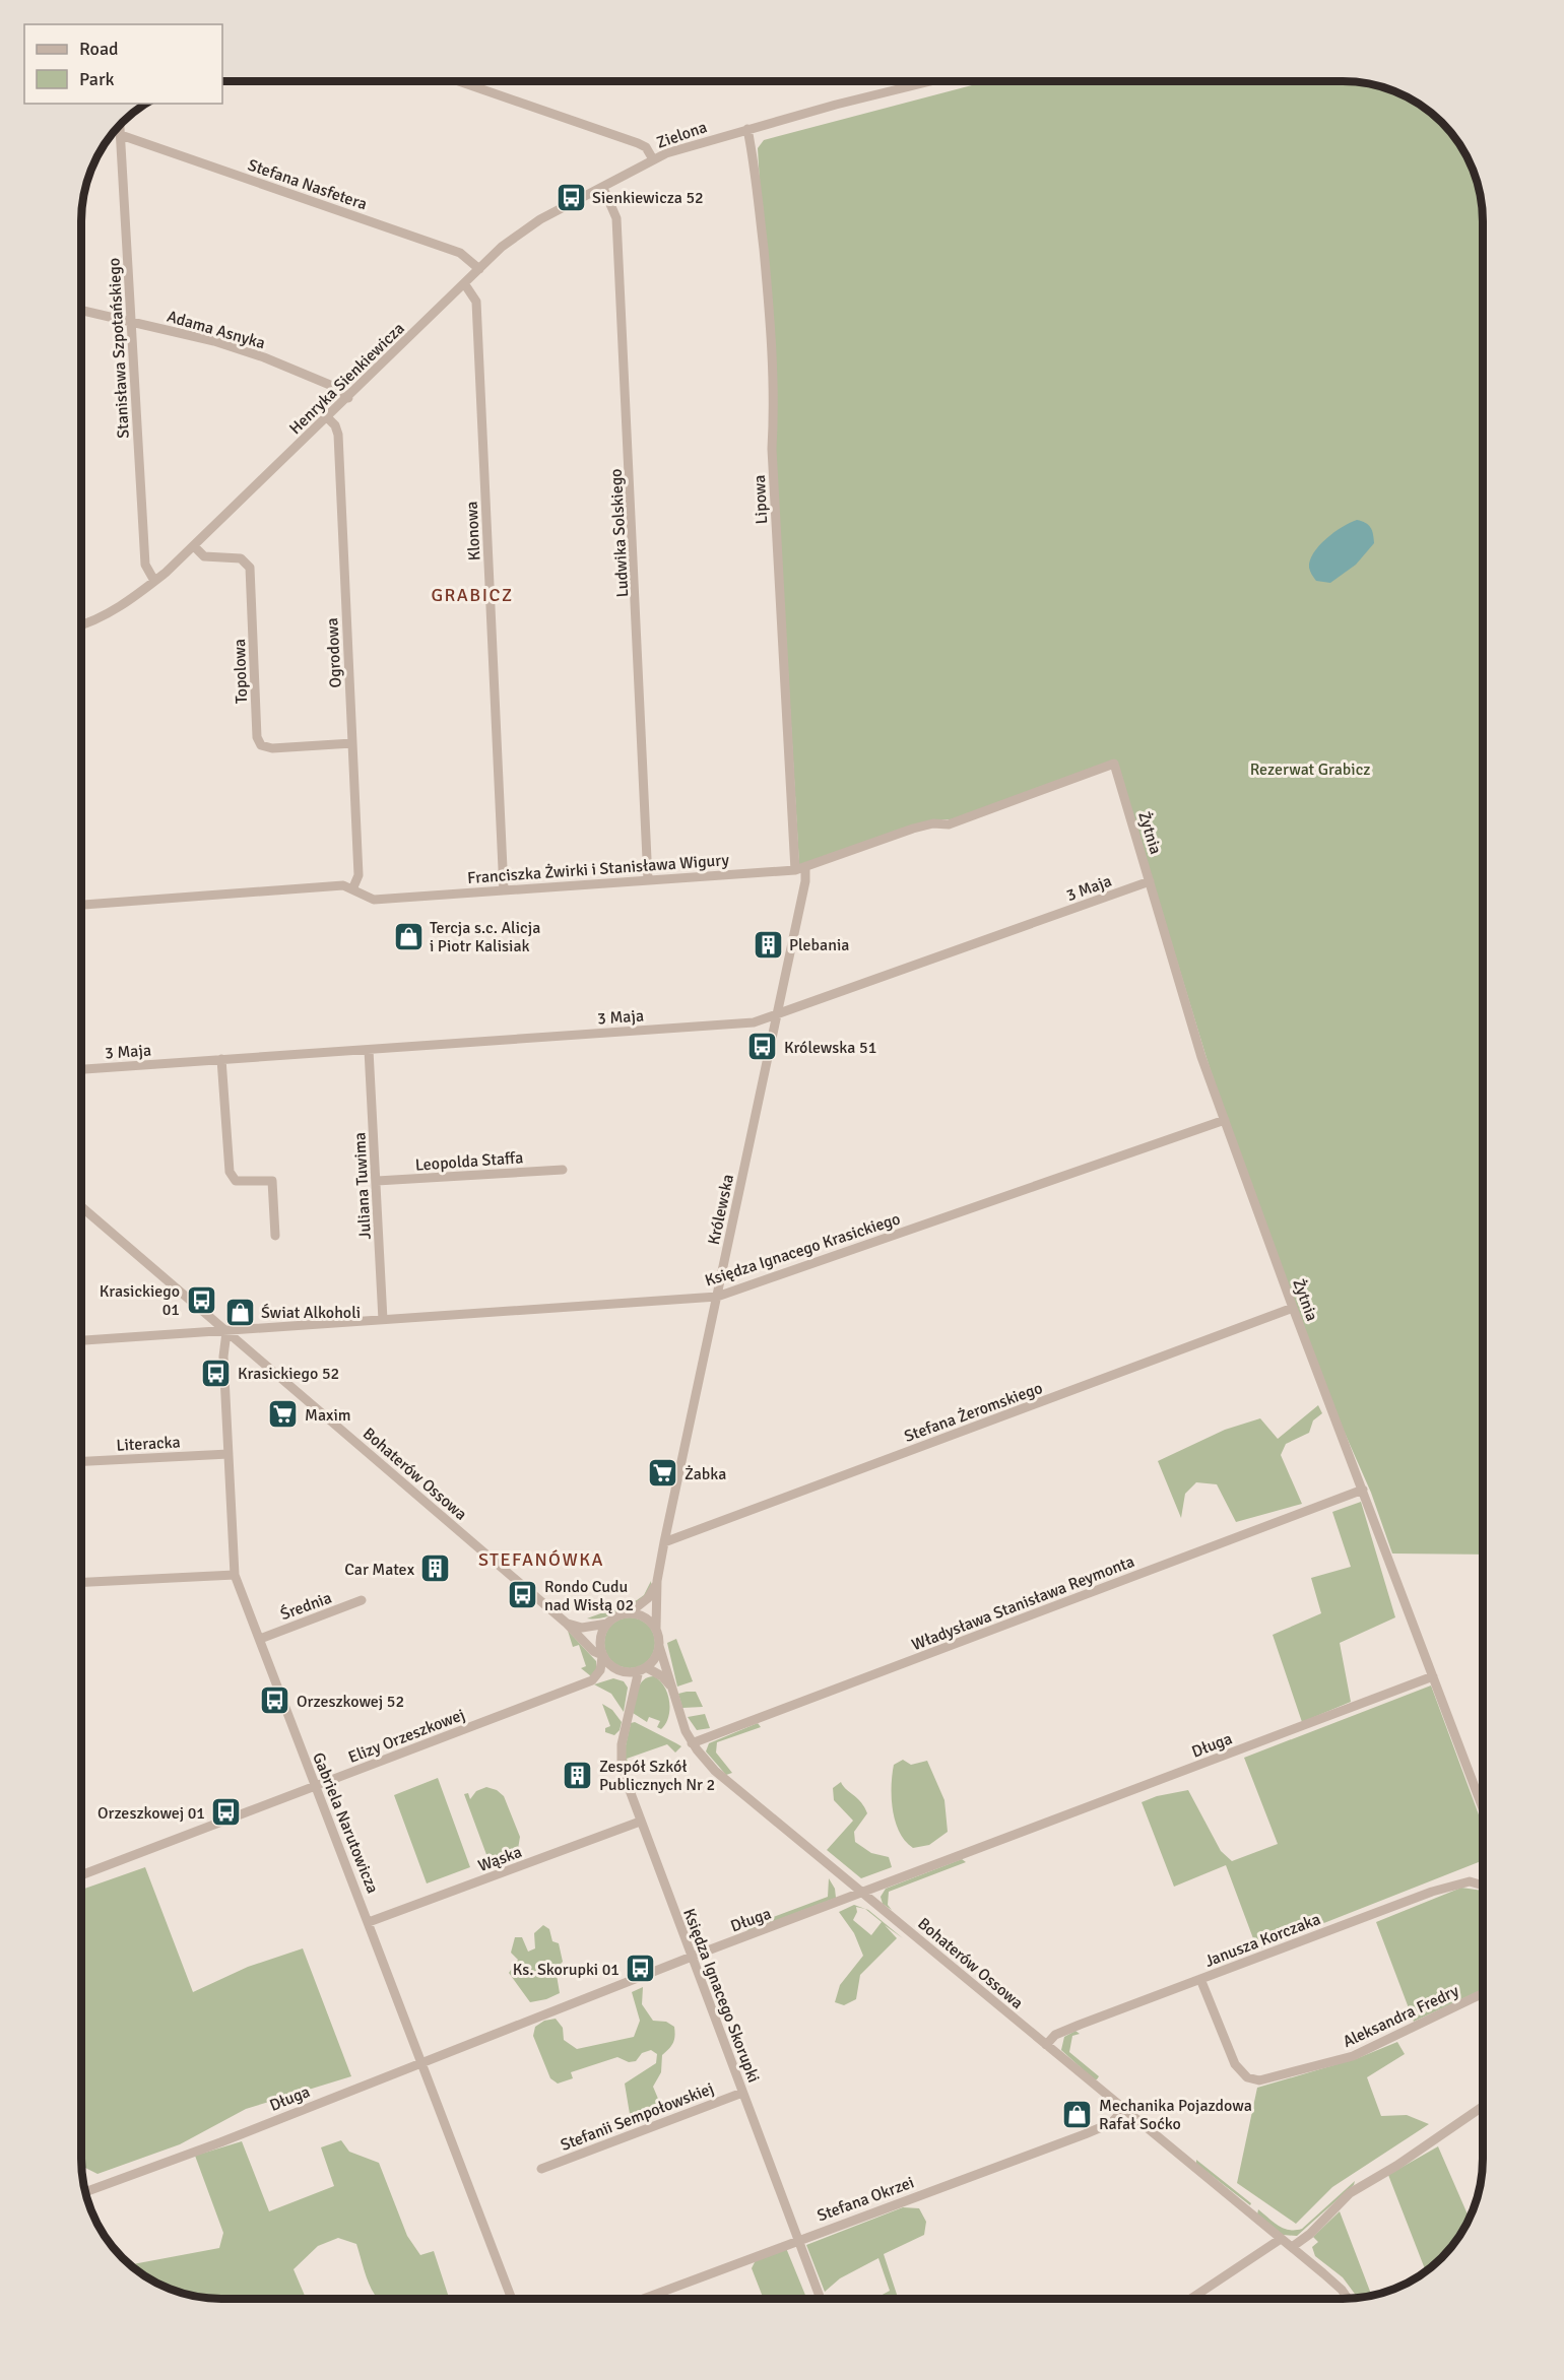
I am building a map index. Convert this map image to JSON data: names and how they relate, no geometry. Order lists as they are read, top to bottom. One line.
{"streets":{"street":["Zielona","Stefana Nasfetera","Adama Asnyka","Stanisława Szpotańskiego","Henryka Sienkiewicza","Lipowa","Klonowa","Ludwika Solskiego","Ogrodowa","Topolowa","Żytnia","Franciszka Żwirki i Stanisława Wigury","3 Maja","Leopolda Staffa","Juliana Tuwima","Królewska","Księdza Ignacego Krasickiego","Stefana Żeromskiego","Literacka","Bohaterów Ossowa","Władysława Stanisława Reymonta","Średnia","Elizy Orzeszkowej","Długa","Gabriela Narutowicza","Wąska","Janusza Korczaka","Księdza Ignacego Skorupki","Aleksandra Fredry","Stefanii Sempołowskiej","Stefana Okrzei"]},"crossings":[["Zielona","Henryka Sienkiewicza"],["Zielona","Lipowa"],["Stefana Nasfetera","Stanisława Szpotańskiego"],["Stefana Nasfetera","Henryka Sienkiewicza"],["Adama Asnyka","Stanisława Szpotańskiego"],["Adama Asnyka","Henryka Sienkiewicza"],["Stanisława Szpotańskiego","Henryka Sienkiewicza"],["Henryka Sienkiewicza","Klonowa"],["Henryka Sienkiewicza","Ludwika Solskiego"],["Henryka Sienkiewicza","Ogrodowa"],["Henryka Sienkiewicza","Topolowa"],["Lipowa","Franciszka Żwirki i Stanisława Wigury"],["Lipowa","Królewska"],["Klonowa","Franciszka Żwirki i Stanisława Wigury"],["Ludwika Solskiego","Franciszka Żwirki i Stanisława Wigury"],["Ogrodowa","Topolowa"],["Ogrodowa","Franciszka Żwirki i Stanisława Wigury"],["Żytnia","Franciszka Żwirki i Stanisława Wigury"],["Żytnia","3 Maja"],["Żytnia","Księdza Ignacego Krasickiego"],["Żytnia","Stefana Żeromskiego"],["Żytnia","Władysława Stanisława Reymonta"],["Żytnia","Długa"],["Franciszka Żwirki i Stanisława Wigury","Królewska"],["3 Maja","Juliana Tuwima"],["3 Maja","Królewska"],["Leopolda Staffa","Juliana Tuwima"],["Juliana Tuwima","Księdza Ignacego Krasickiego"],["Królewska","Księdza Ignacego Krasickiego"],["Królewska","Stefana Żeromskiego"],["Królewska","Bohaterów Ossowa"],["Królewska","Elizy Orzeszkowej"],["Królewska","Księdza Ignacego Skorupki"],["Księdza Ignacego Krasickiego","Bohaterów Ossowa"],["Księdza Ignacego Krasickiego","Gabriela Narutowicza"],["Literacka","Gabriela Narutowicza"],["Bohaterów Ossowa","Władysława Stanisława Reymonta"],["Bohaterów Ossowa","Elizy Orzeszkowej"],["Bohaterów Ossowa","Długa"],["Bohaterów Ossowa","Gabriela Narutowicza"],["Bohaterów Ossowa","Janusza Korczaka"],["Bohaterów Ossowa","Księdza Ignacego Skorupki"],["Bohaterów Ossowa","Stefana Okrzei"],["Średnia","Gabriela Narutowicza"],["Elizy Orzeszkowej","Gabriela Narutowicza"],["Elizy Orzeszkowej","Księdza Ignacego Skorupki"],["Długa","Gabriela Narutowicza"],["Długa","Księdza Ignacego Skorupki"],["Gabriela Narutowicza","Wąska"],["Wąska","Księdza Ignacego Skorupki"],["Janusza Korczaka","Aleksandra Fredry"],["Księdza Ignacego Skorupki","Stefanii Sempołowskiej"],["Księdza Ignacego Skorupki","Stefana Okrzei"]],"districts":["GRABICZ","STEFANÓWKA"],"parks":["Rezerwat Grabicz"],"places":{"bus stop":["Sienkiewicza 52","Królewska 51","Krasickiego 01","Krasickiego 52","Rondo Cudu nad Wisłą 02","Orzeszkowej 52","Orzeszkowej 01","Ks. Skorupki 01"],"shop":["Tercja s.c. Alicja i Piotr Kalisiak","Świat Alkoholi","Mechanika Pojazdowa Rafał Soćko"],"building":["Plebania","Car Matex","Zespół Szkół Publicznych Nr 2"],"supermarket":["Maxim","Żabka"]},"legend":["Road","Park"]}
